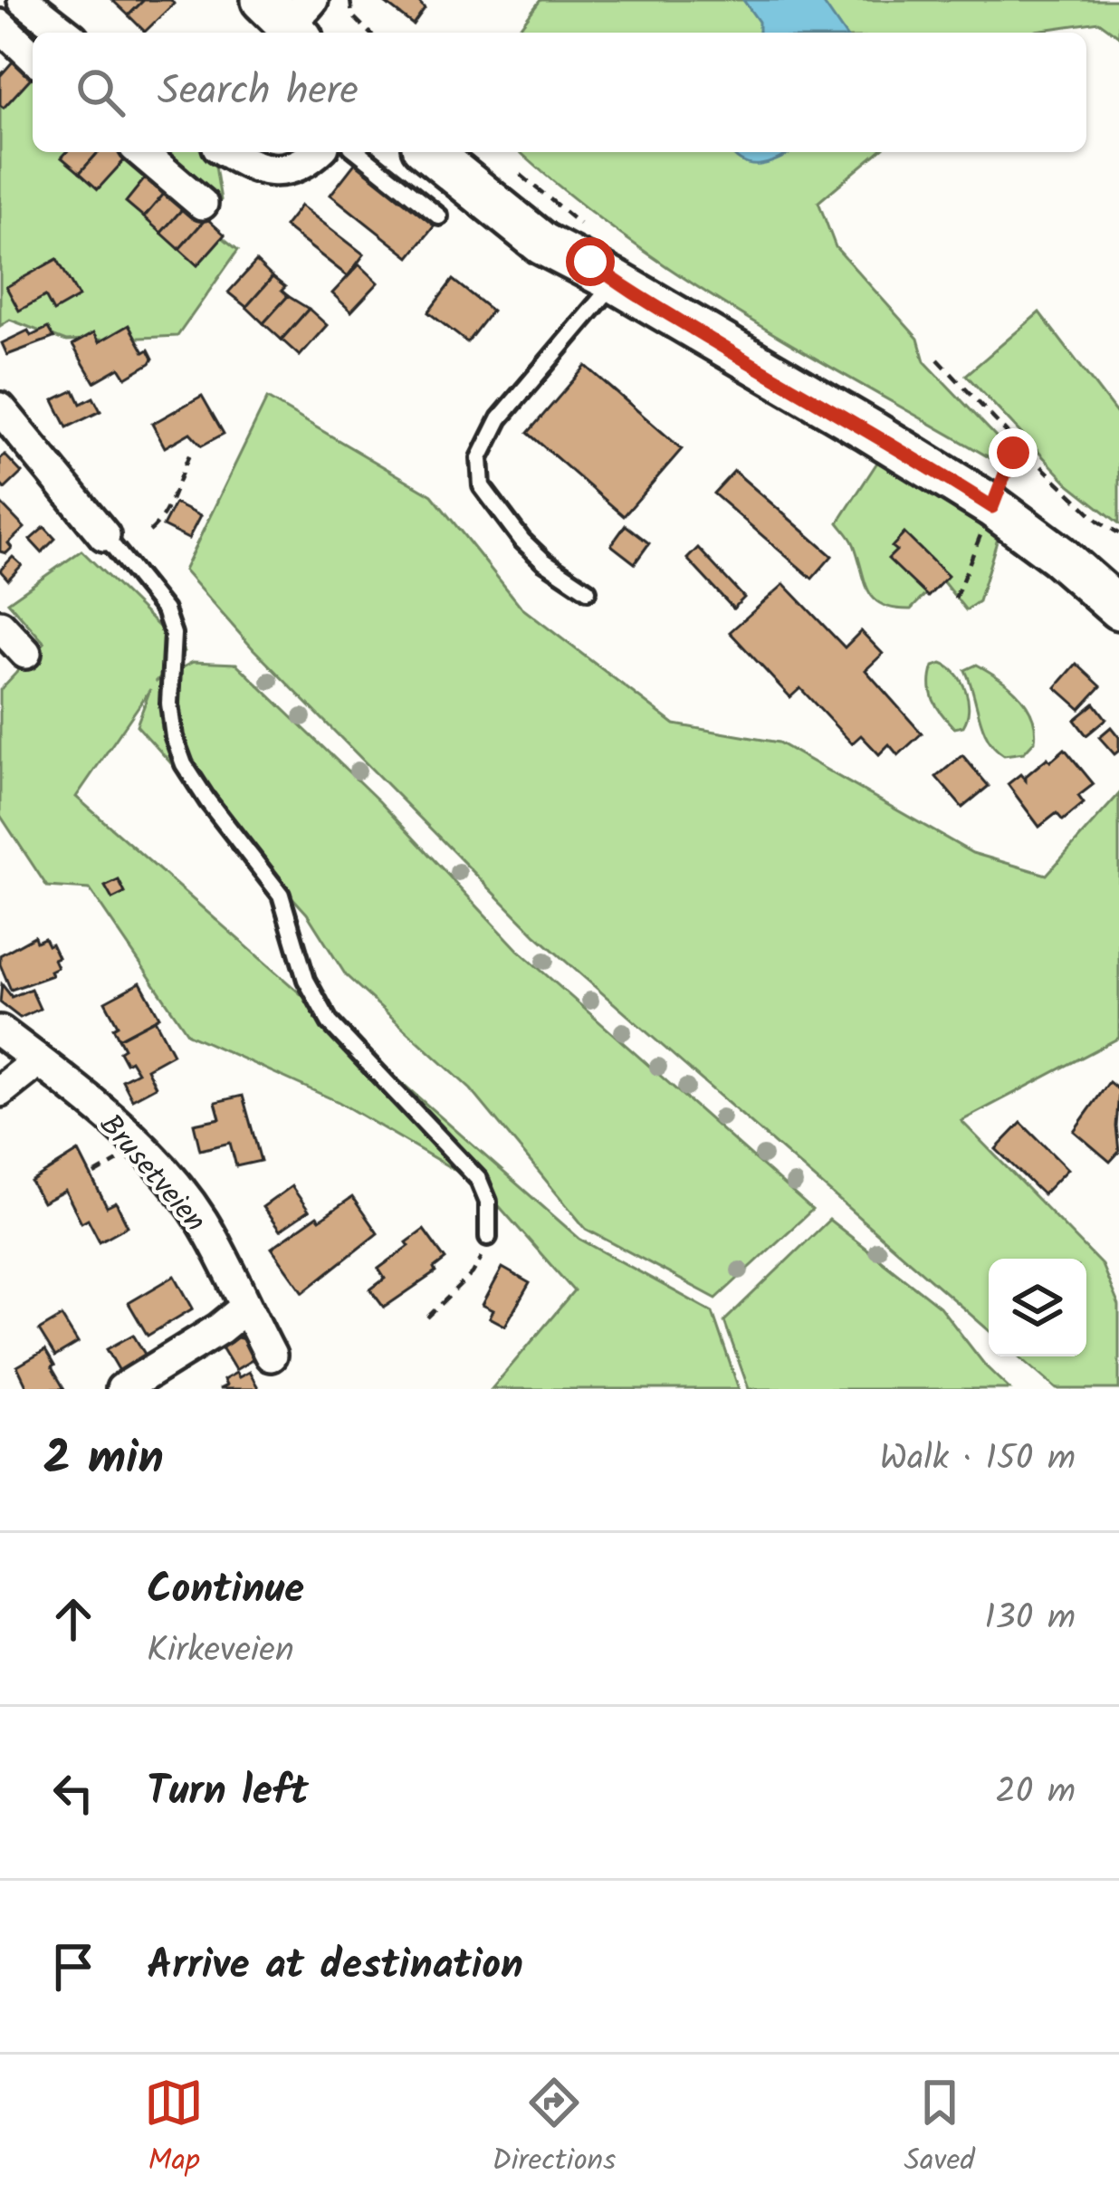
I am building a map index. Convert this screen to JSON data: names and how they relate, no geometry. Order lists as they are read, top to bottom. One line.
{"streets":{"street":["Brusetveien"]},"page":{"search":"Search here","heading":["2 min","Walk · 150 m"],"list":[["Continue","Kirkeveien","130 m"],["Turn left","20 m"],"Arrive at destination"],"nav":["Map","Directions","Saved"]}}
